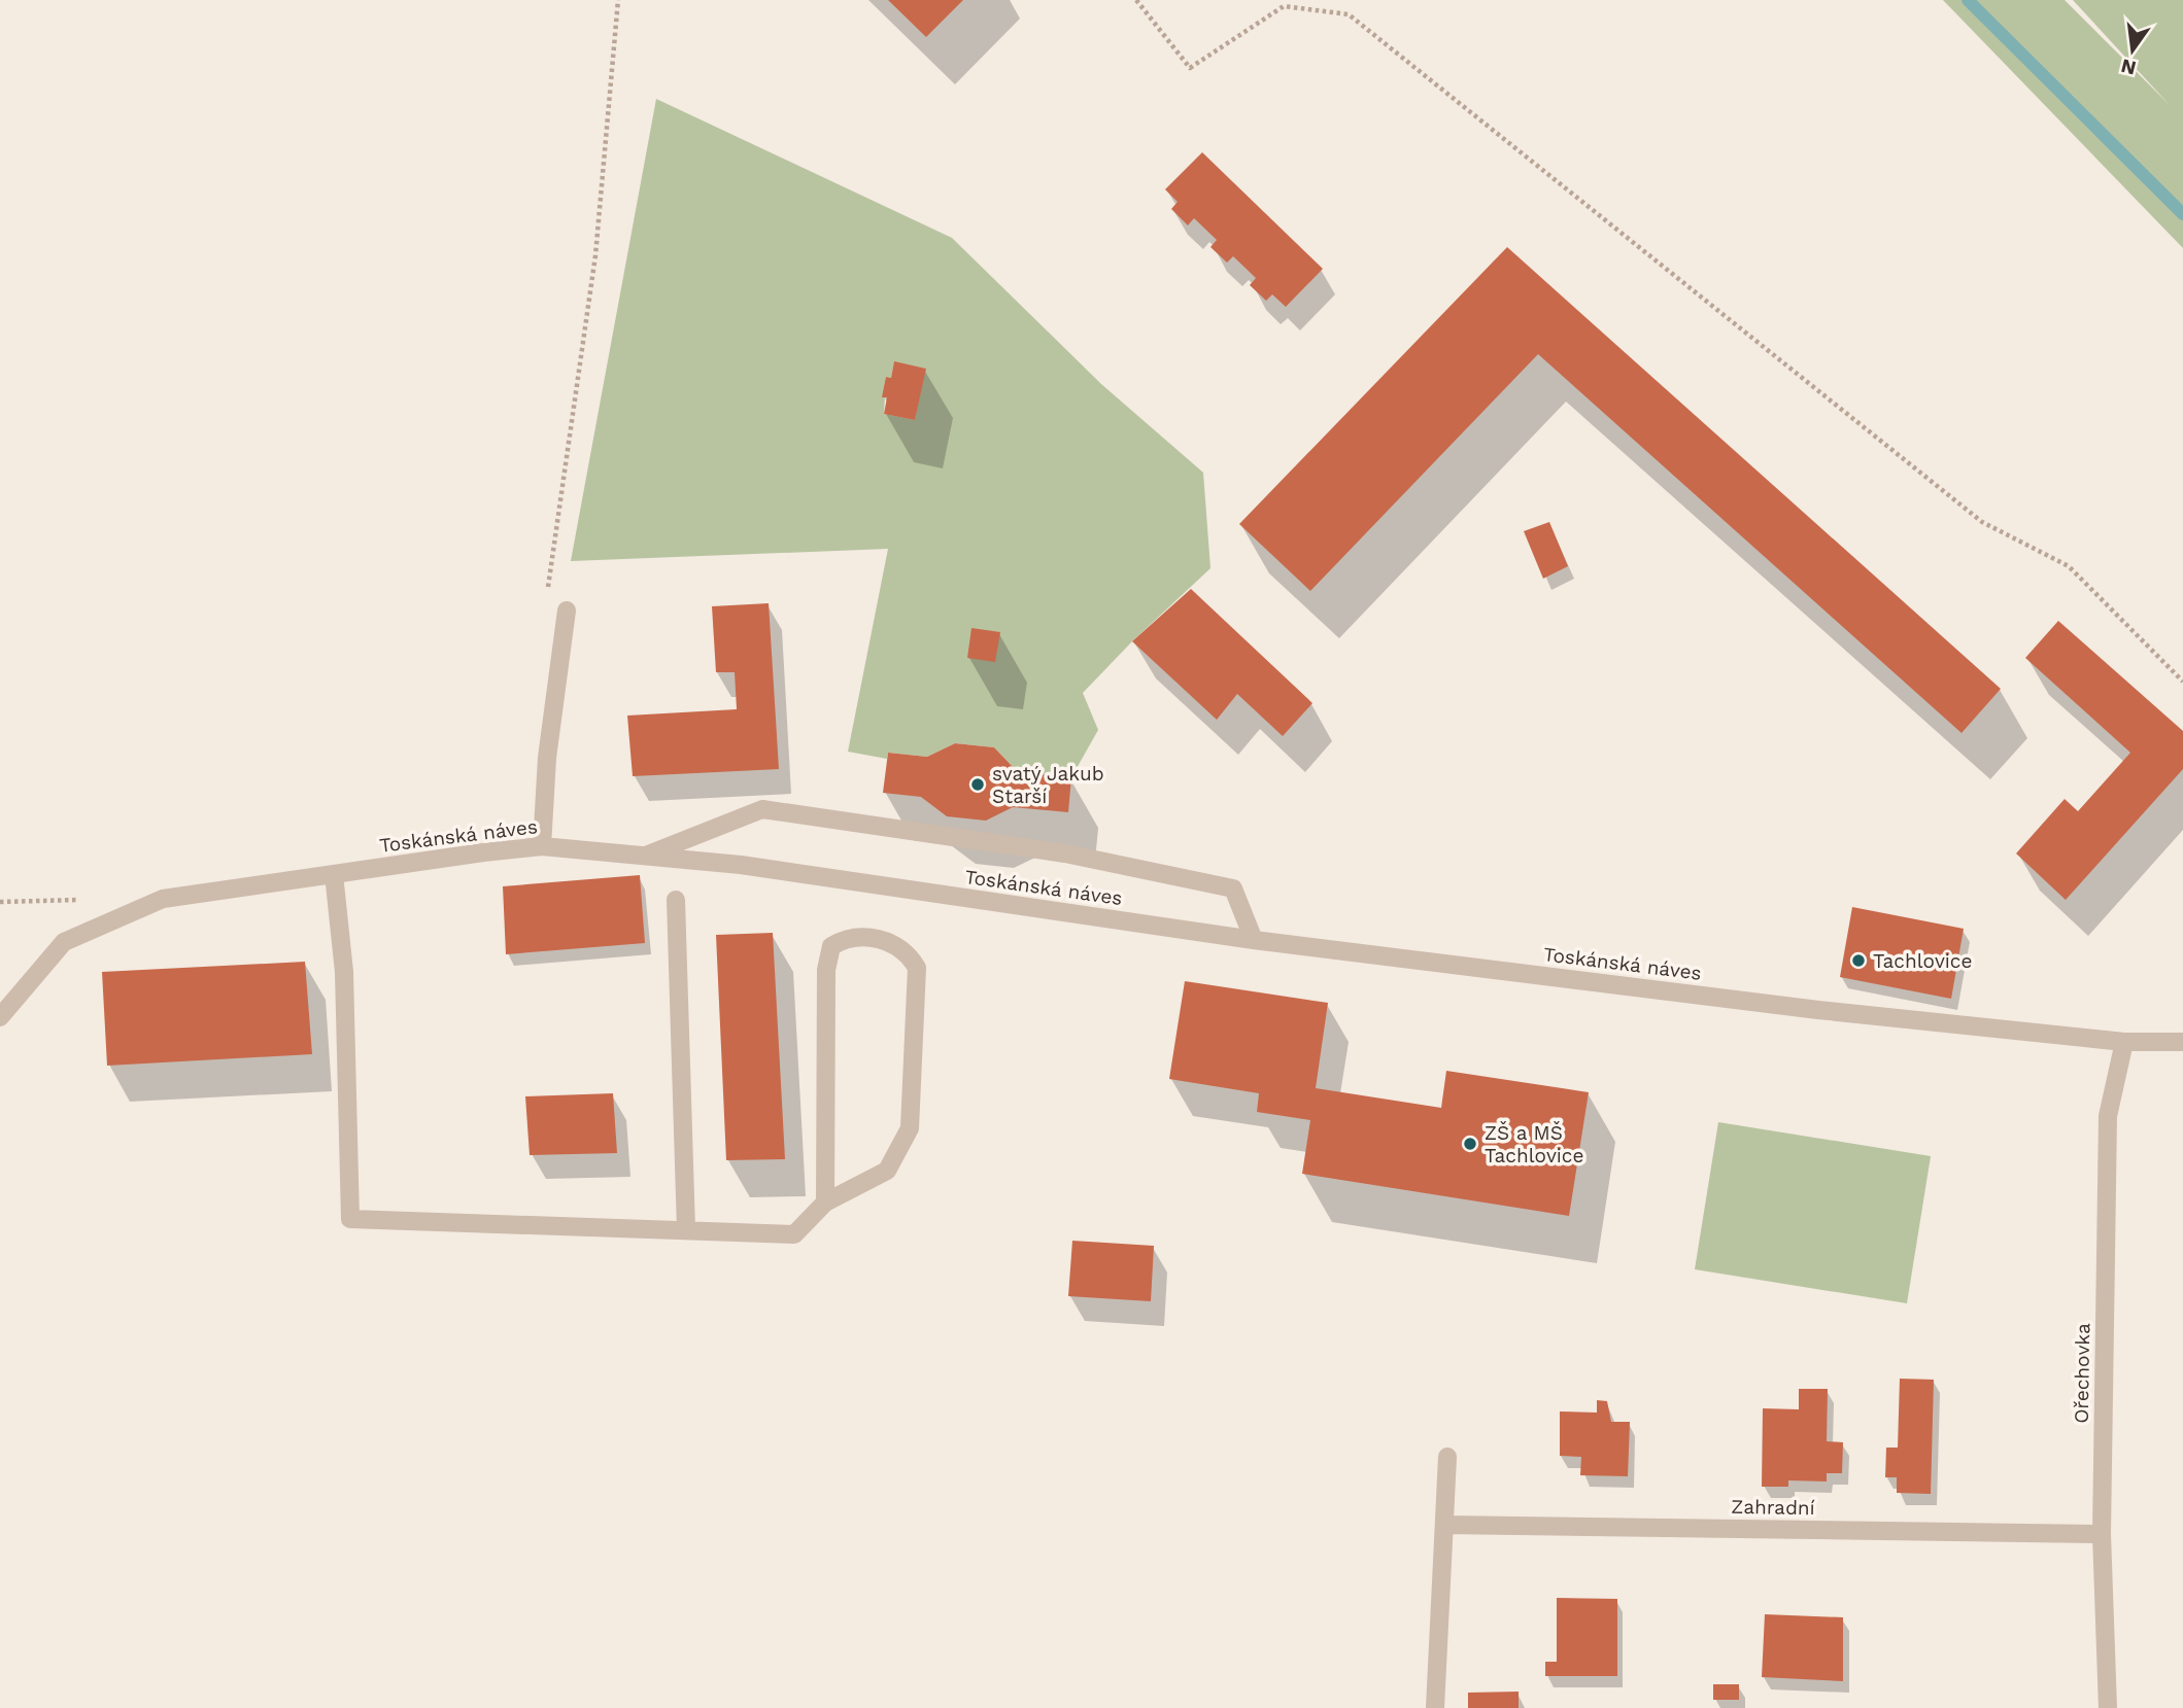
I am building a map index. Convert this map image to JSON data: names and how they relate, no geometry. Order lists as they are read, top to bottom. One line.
{"streets":{"street":["Toskánská náves","Ořechovka","Zahradní"]},"crossings":[["Toskánská náves","Ořechovka"],["Ořechovka","Zahradní"]],"places":["svatý Jakub Starší","Tachlovice","ZŠ a MŠ Tachlovice"],"north":"bottom"}
